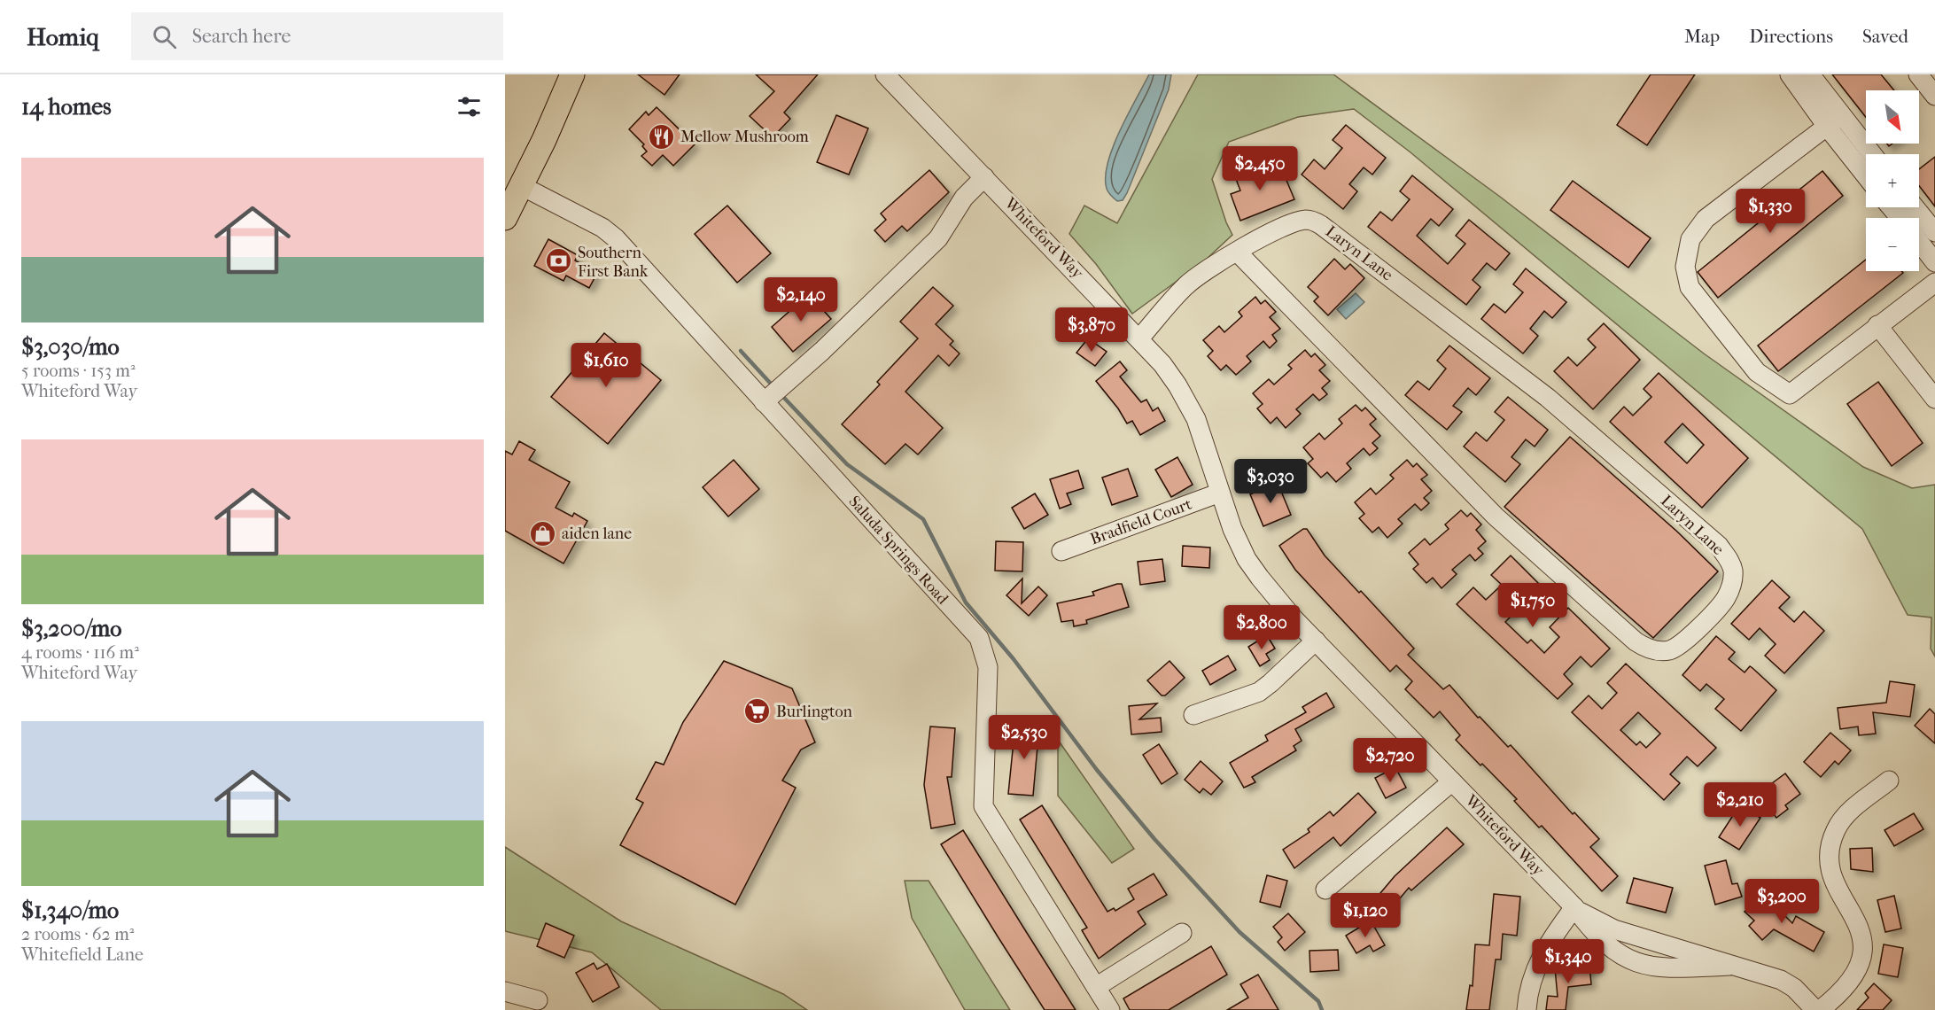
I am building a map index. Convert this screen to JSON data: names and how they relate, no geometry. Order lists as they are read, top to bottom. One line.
{"streets":{"street":["Whiteford Way","Laryn Lane","Bradfield Court","Saluda Springs Road"]},"crossings":[["Whiteford Way","Laryn Lane"],["Whiteford Way","Bradfield Court"]],"places":{"restaurant":["Mellow Mushroom"],"bank":["Southern First Bank"],"shop":["aiden lane"],"supermarket":["Burlington"]},"north":"bottom right","page":{"header":"Homiq","search":"Search here","nav":["Map","Directions","Saved"],"heading":"14 homes","map_buttons":["+","−"],"list":[{"name":"$3,030/mo","note":"5 rooms · 153 m² · Whiteford Way"},{"name":"$3,200/mo","note":"4 rooms · 116 m² · Whiteford Way"},{"name":"$1,340/mo","note":"2 rooms · 62 m² · Whitefield Lane"}],"price":["$2,450","$1,330","$2,140","$3,870","$1,610","$3,030","$1,750","$2,800","$2,530","$2,720","$2,210","$3,200","$1,120","$1,340"]}}
